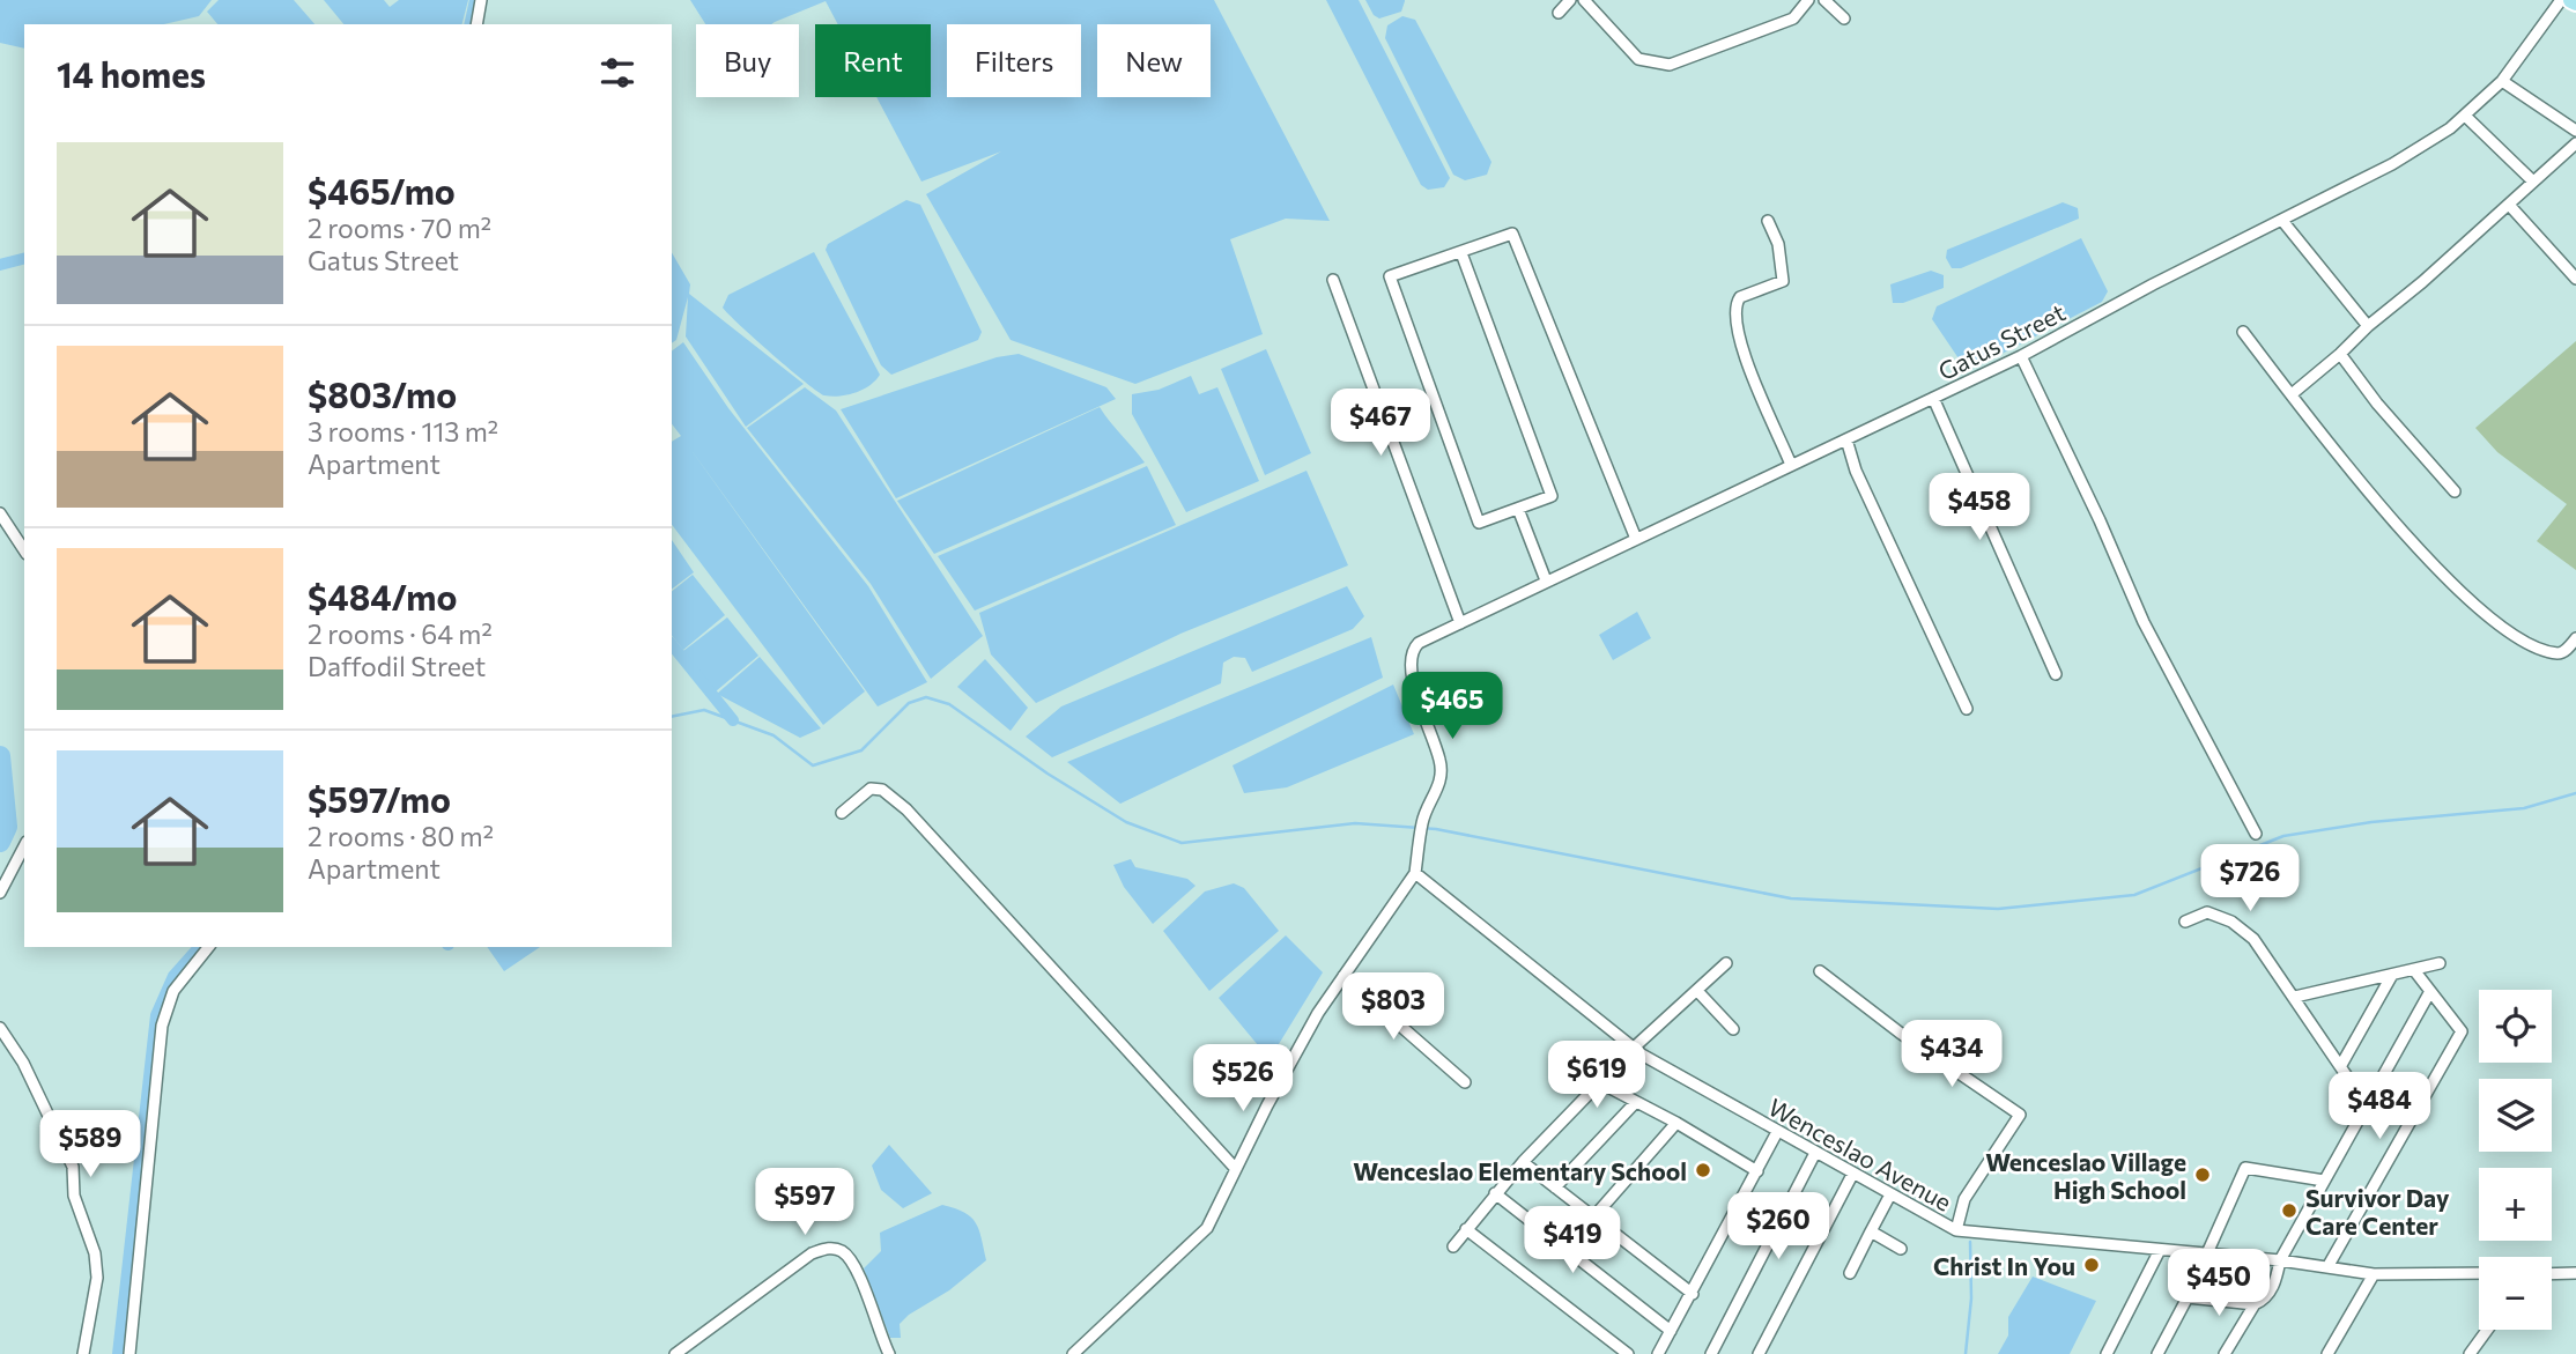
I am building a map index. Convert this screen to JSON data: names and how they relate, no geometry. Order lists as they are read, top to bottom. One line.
{"streets":{"street":["Gatus Street","Wenceslao Avenue"]},"crossings":[["Gatus Street","Wenceslao Avenue"]],"places":["Wenceslao Elementary School","Wenceslao Village High School","Survivor Day Care Center","Christ In You"],"page":{"chip":["Buy","Rent","Filters","New"],"heading":"14 homes","list":[{"name":"$465/mo","note":"2 rooms · 70 m² · Gatus Street"},{"name":"$803/mo","note":"3 rooms · 113 m² · Apartment"},{"name":"$484/mo","note":"2 rooms · 64 m² · Daffodil Street"},{"name":"$597/mo","note":"2 rooms · 80 m² · Apartment"}],"price":["$467","$458","$465","$726","$803","$434","$619","$526","$484","$589","$597","$260","$419","$450"],"map_buttons":["+","−"]}}
